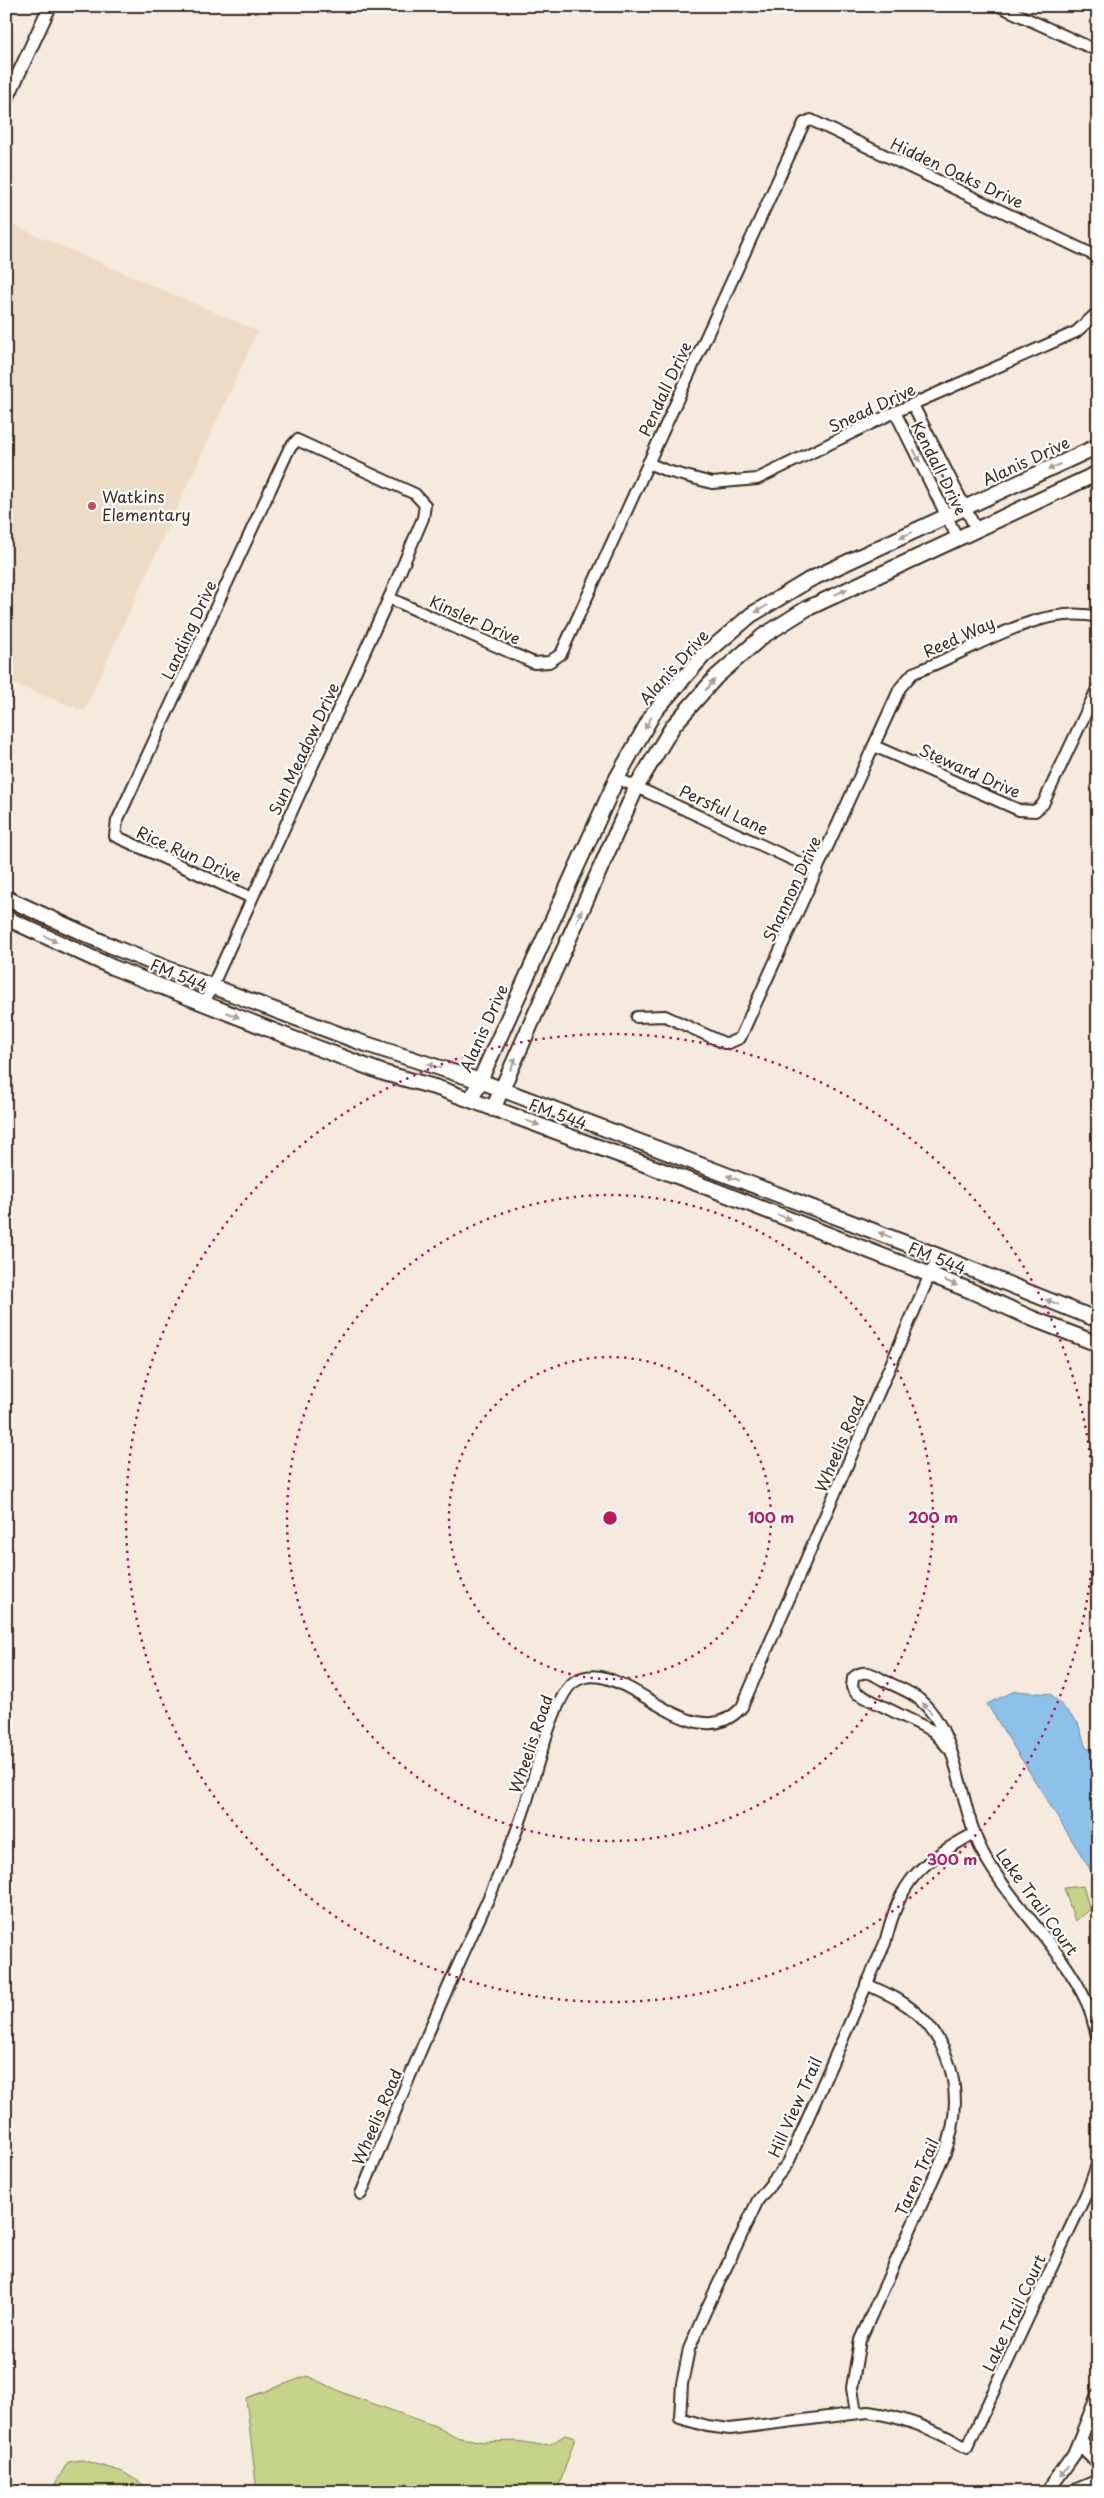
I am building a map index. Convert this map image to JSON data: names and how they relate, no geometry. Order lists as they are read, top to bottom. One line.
{"streets":{"main road":["Alanis Drive","FM 544"],"street":["Hidden Oaks Drive","Pendall Drive","Snead Drive","Kendall Drive","Kinsler Drive","Landing Drive","Reed Way","Sun Meadow Drive","Steward Drive","Persful Lane","Rice Run Drive","Shannon Drive","Wheelis Road","Lake Trail Court","Hill View Trail","Taren Trail"]},"crossings":[["Hidden Oaks Drive","Pendall Drive"],["Pendall Drive","Snead Drive"],["Pendall Drive","Kinsler Drive"],["Snead Drive","Kendall Drive"],["Alanis Drive","Kendall Drive"],["Alanis Drive","Persful Lane"],["Alanis Drive","FM 544"],["Kinsler Drive","Sun Meadow Drive"],["Landing Drive","Sun Meadow Drive"],["Landing Drive","Rice Run Drive"],["Reed Way","Steward Drive"],["Reed Way","Shannon Drive"],["Sun Meadow Drive","Rice Run Drive"],["Sun Meadow Drive","FM 544"],["Steward Drive","Shannon Drive"],["Persful Lane","Shannon Drive"],["FM 544","Wheelis Road"],["Lake Trail Court","Hill View Trail"],["Lake Trail Court","Taren Trail"],["Hill View Trail","Taren Trail"]],"places":["Watkins Elementary"],"rings":["100 m","200 m","300 m"]}
